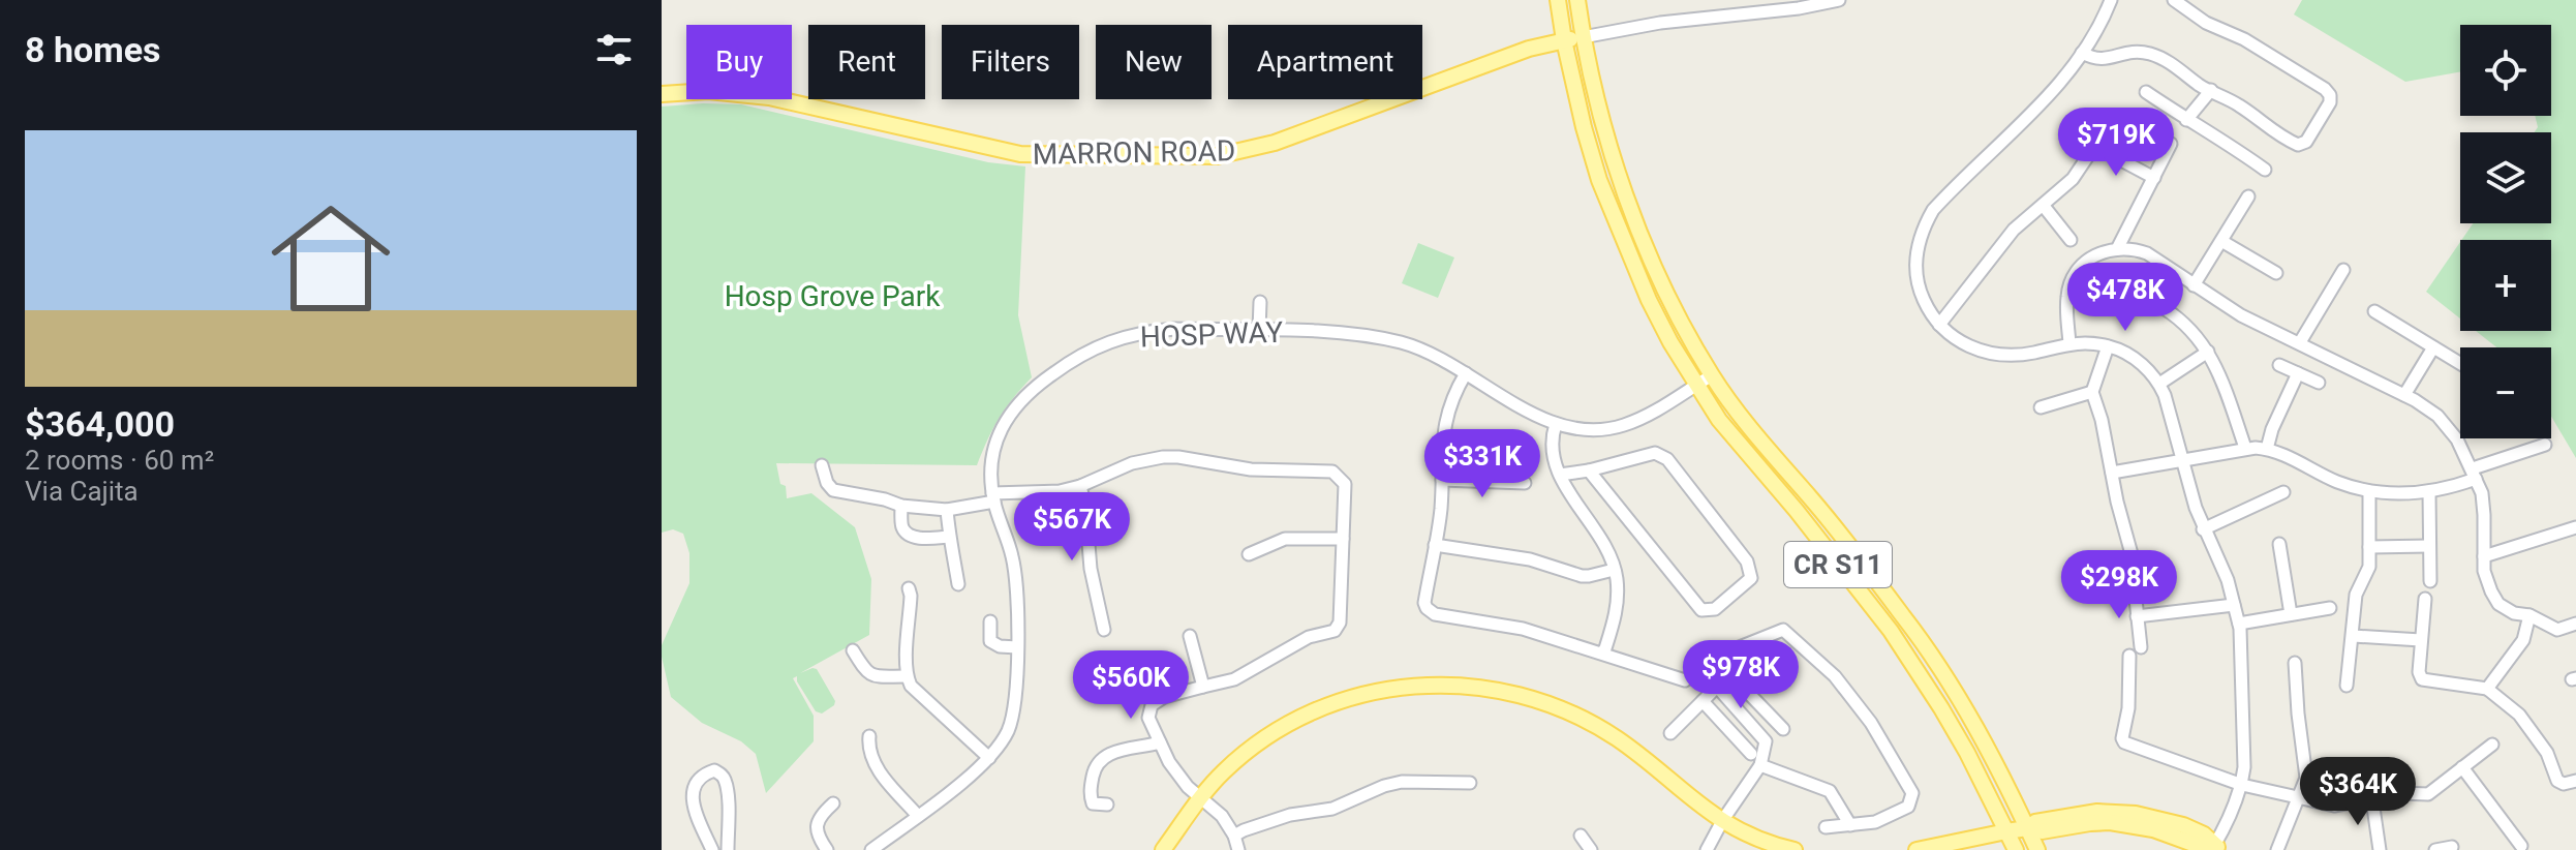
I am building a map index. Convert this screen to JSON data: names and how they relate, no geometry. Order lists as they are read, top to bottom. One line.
{"streets":{"main road":["MARRON ROAD","CR S11"],"street":["HOSP WAY"]},"crossings":[["MARRON ROAD","CR S11"],["HOSP WAY","CR S11"]],"parks":["Hosp Grove Park"],"page":{"heading":"8 homes","map_buttons":["+","−"],"chip":["Buy","Rent","Filters","New","Apartment"],"list":[{"name":"$364,000","note":"2 rooms · 60 m² · Via Cajita"}],"price":["$719K","$478K","$331K","$567K","$298K","$978K","$560K","$364K"]}}
